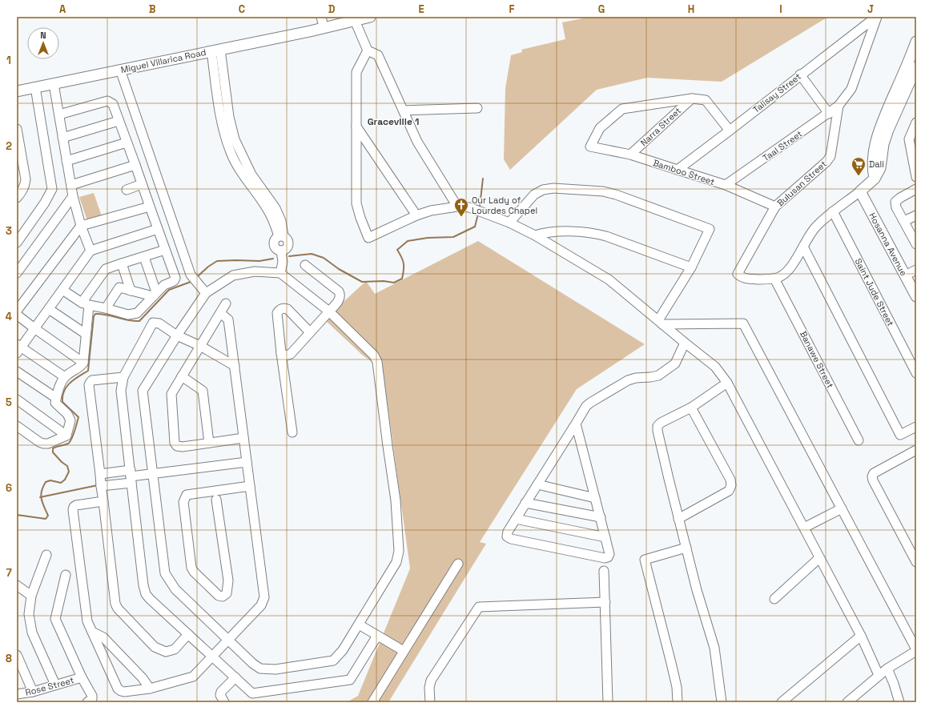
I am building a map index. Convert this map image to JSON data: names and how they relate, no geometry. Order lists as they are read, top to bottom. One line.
{"streets":{"main road":["Miguel Villarica Road","Hosanna Avenue"],"street":["Talisay Street","Narra Street","Taal Street","Bamboo Street","Bulusan Street","Saint Jude Street","Banawe Street","Rose Street"]},"crossings":[["Talisay Street","Bamboo Street"],["Talisay Street","Bulusan Street"],["Narra Street","Bamboo Street"],["Taal Street","Bamboo Street"],["Taal Street","Bulusan Street"],["Bamboo Street","Bulusan Street"],["Bulusan Street","Banawe Street"]],"districts":["Graceville 1"],"places":{"supermarket":["Dali"],"church":["Our Lady of Lourdes Chapel"]},"north":"top","grid":{"columns":["A","B","C","D","E","F","G","H","I","J"],"rows":["1","2","3","4","5","6","7","8"]}}
